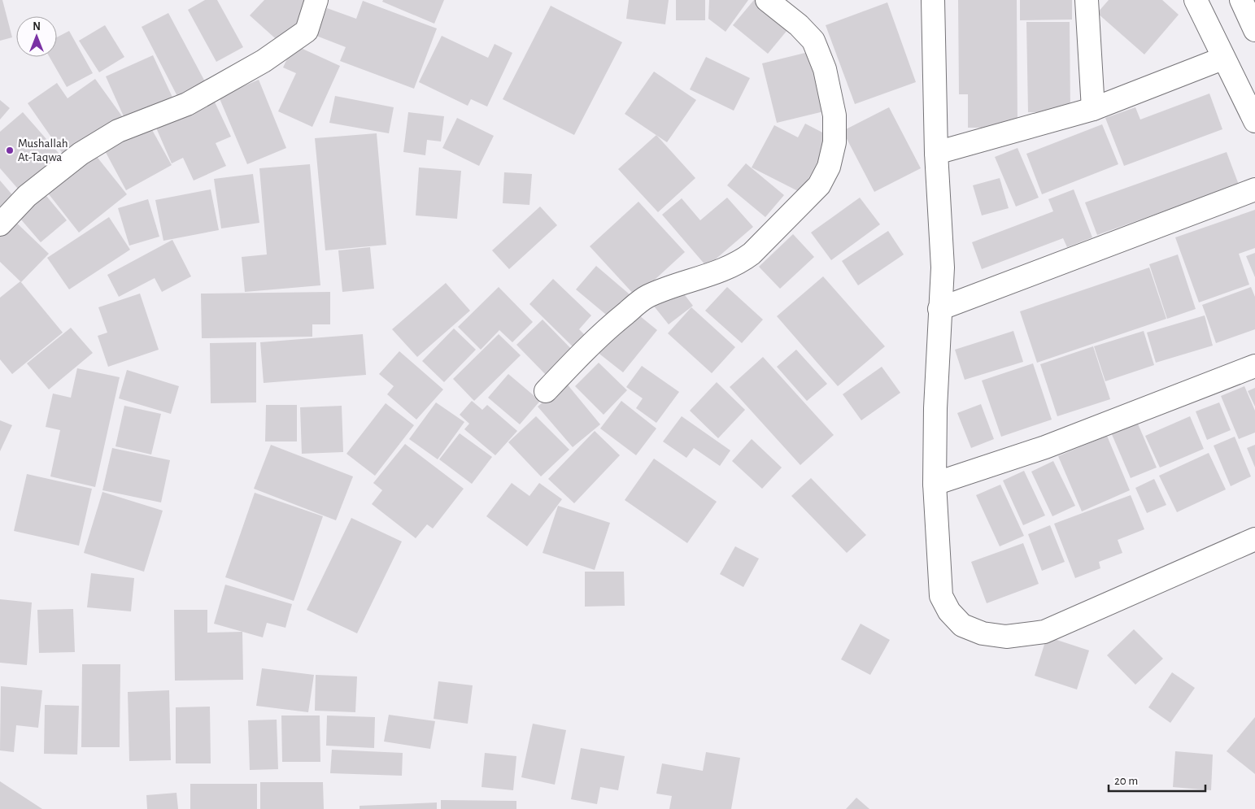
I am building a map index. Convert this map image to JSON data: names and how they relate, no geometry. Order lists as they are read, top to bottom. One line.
{"places":["Mushallah At-Taqwa"],"scale_bar":"20 m","north":"top"}
